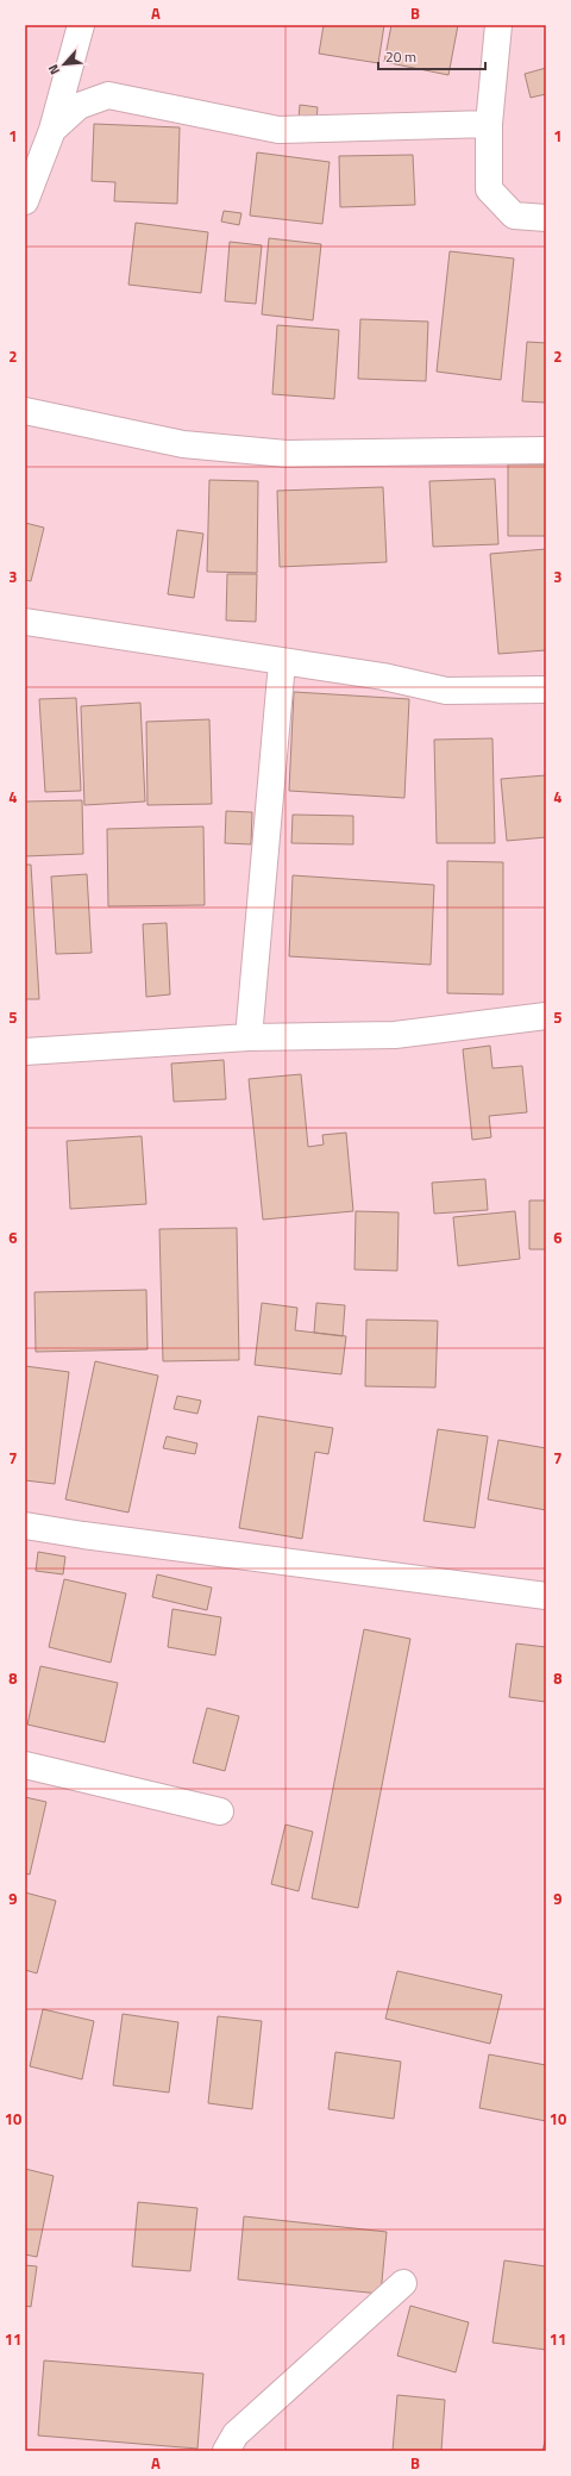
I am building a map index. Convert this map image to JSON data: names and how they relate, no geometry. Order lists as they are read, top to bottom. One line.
{"scale_bar":"20 m","north":"bottom left","grid":{"columns":["A","B"],"rows":["1","2","3","4","5","6","7","8","9","10","11"]}}
